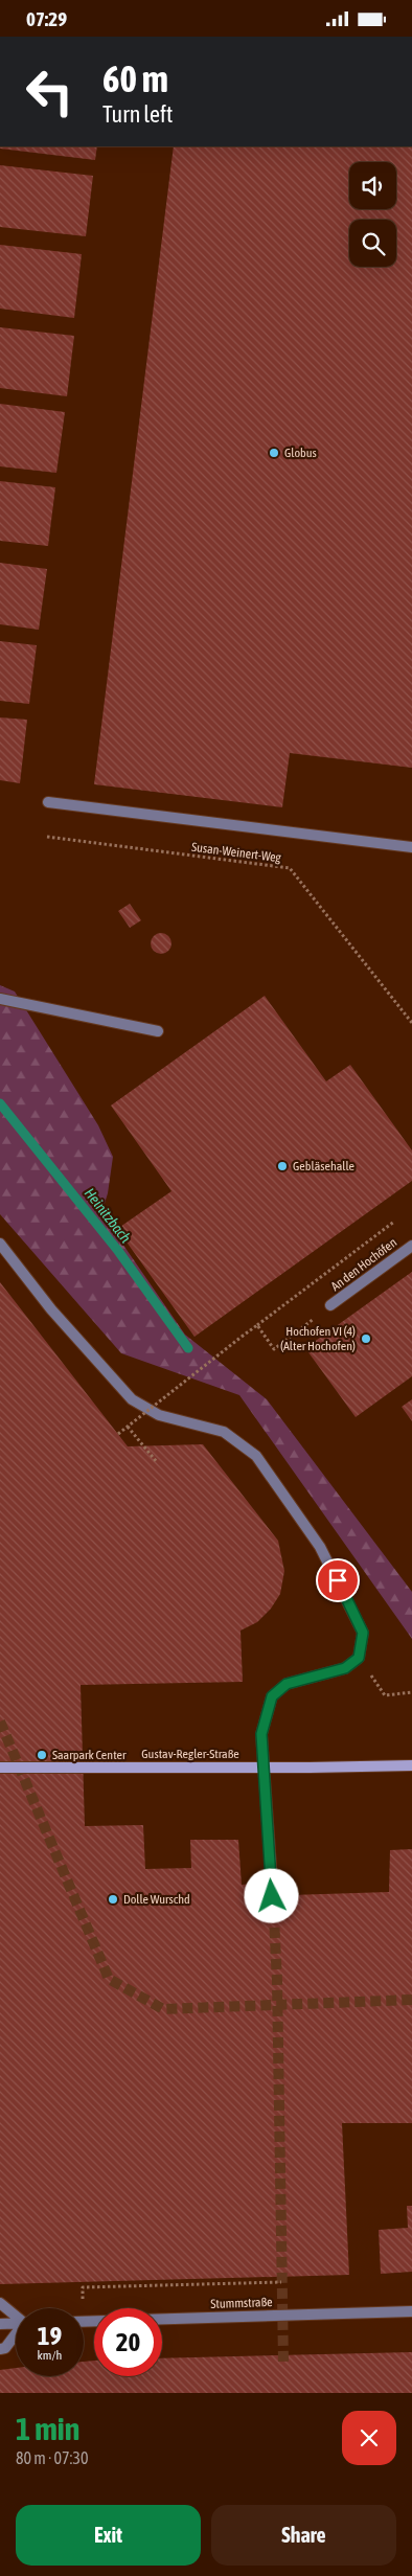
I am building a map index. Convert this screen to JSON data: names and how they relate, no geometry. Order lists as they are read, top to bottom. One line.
{"streets":{"main road":["Gustav-Regler-Straße"],"street":["An den Hochöfen","Stummstraße"],"path":["Susan-Weinert-Weg"]},"water":["Heinitzbach"],"places":["Globus","Gebläsehalle","Hochofen VI (4) (Alter Hochofen)","Saarpark Center","Dolle Wurschd"],"page":{"status":"07:29","turn":["60 m","Turn left"],"speed":"19 km/h","limit":"20","heading":["1 min","80 m · 07:30"],"buttons":["Exit","Share"]}}
